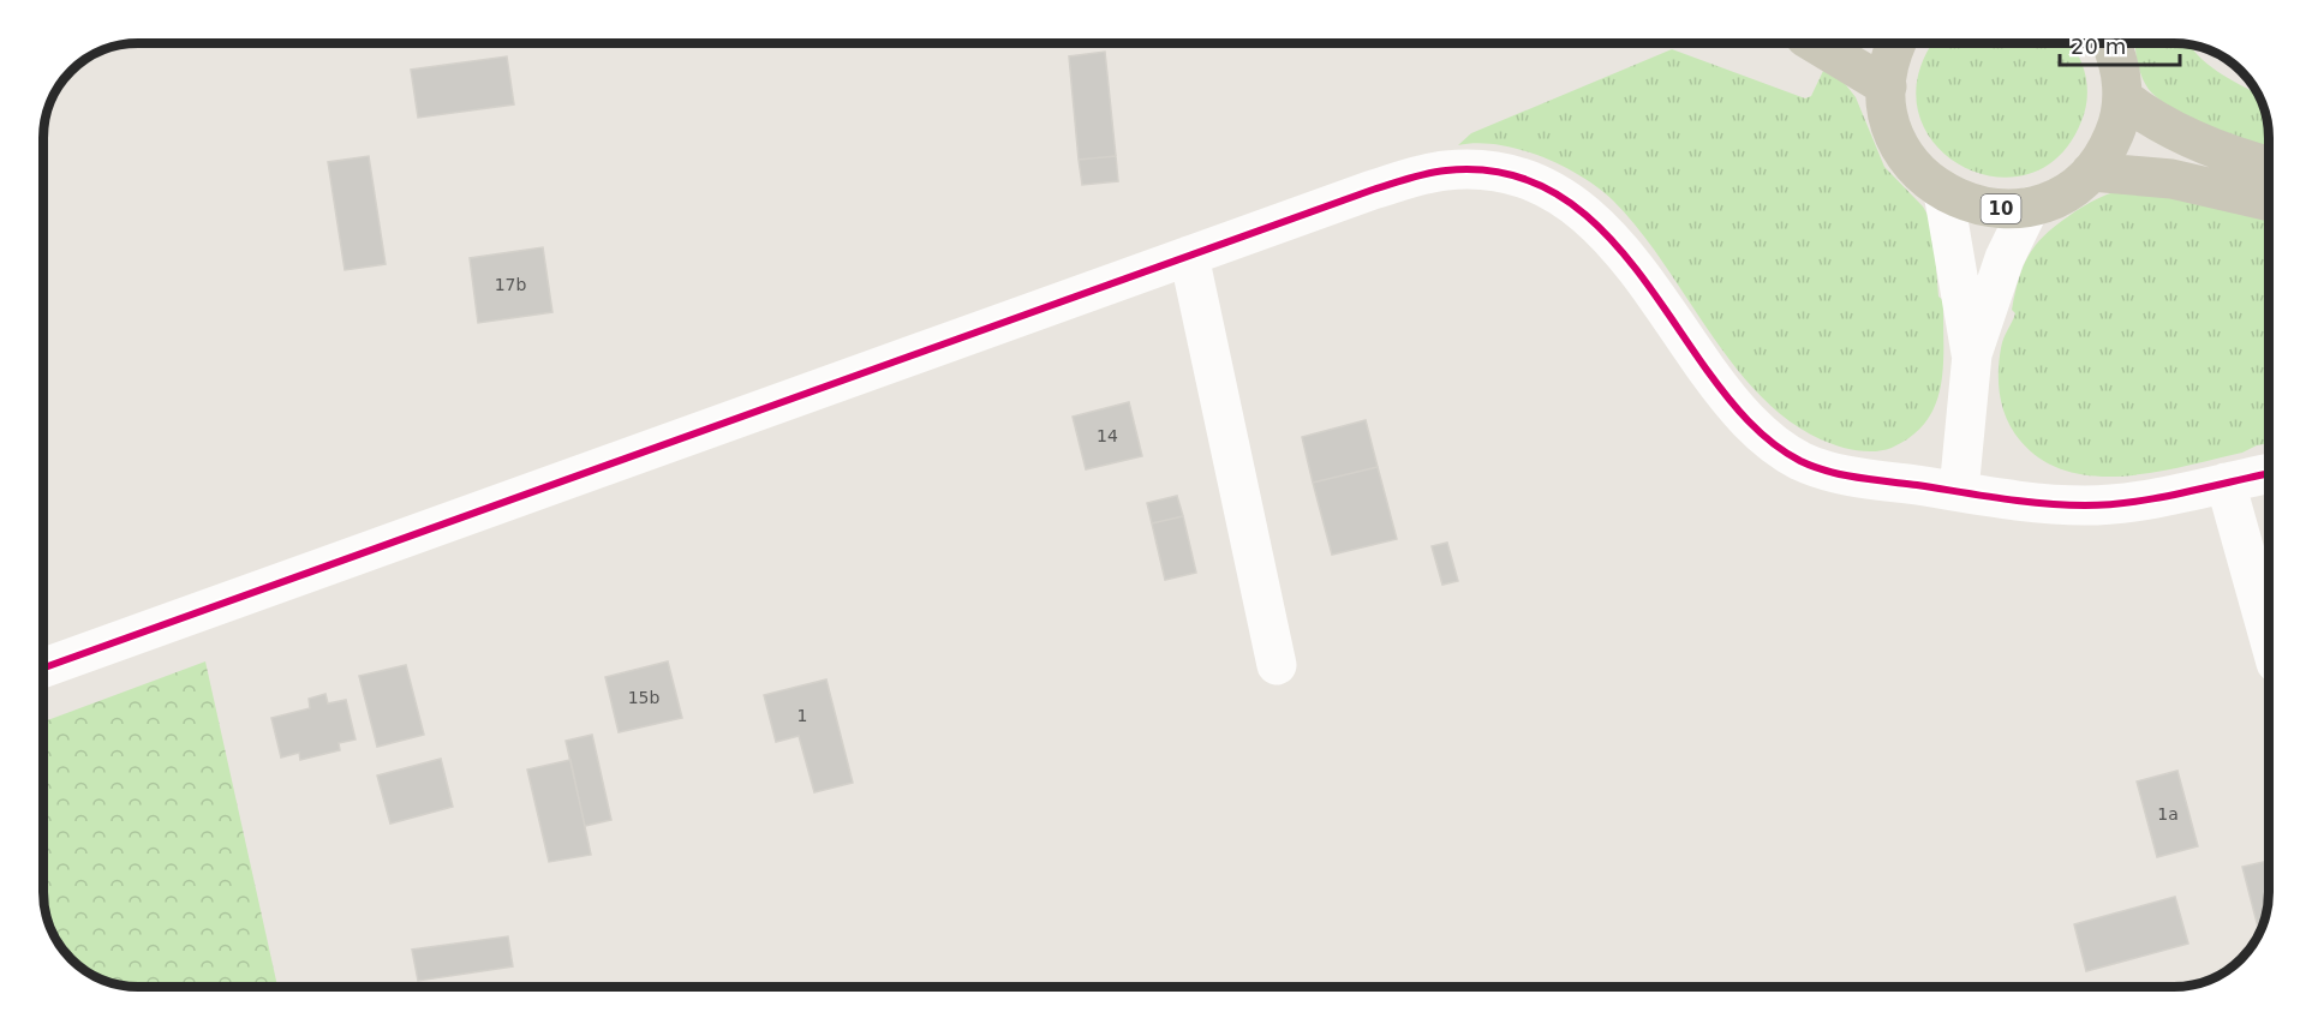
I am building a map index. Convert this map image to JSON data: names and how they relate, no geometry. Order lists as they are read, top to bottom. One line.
{"streets":{"main road":["10"]},"house_numbers":["17b","14","15b","1","1a"],"scale_bar":"20 m"}
